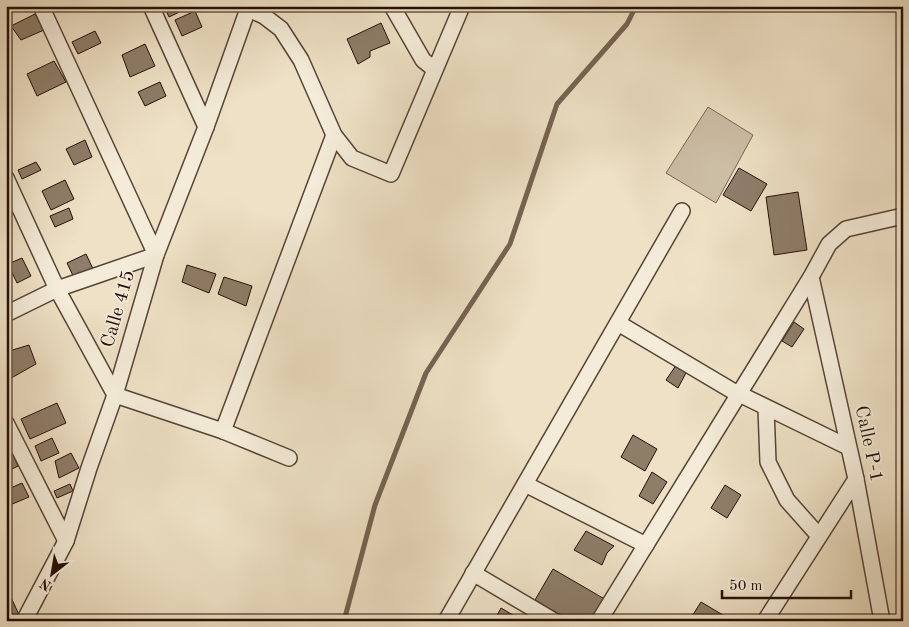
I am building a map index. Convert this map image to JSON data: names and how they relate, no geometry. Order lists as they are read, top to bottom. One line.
{"streets":{"street":["Calle 415","Calle P-1"]},"scale_bar":"50 m","north":"bottom left"}
